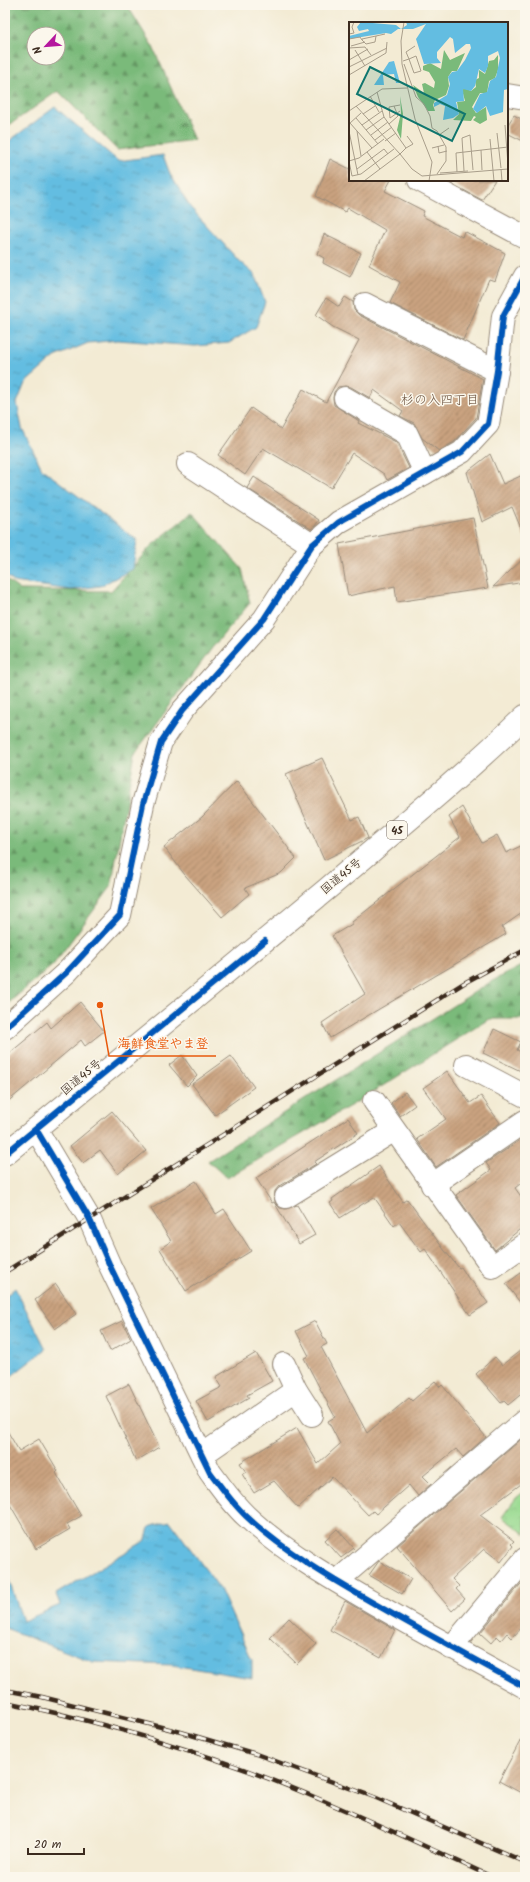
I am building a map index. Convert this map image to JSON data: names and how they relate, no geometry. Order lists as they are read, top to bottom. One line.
{"streets":{"main road":["45","国道45号"]},"districts":["杉の入四丁目"],"places":["海鮮食堂やま登"],"scale_bar":"20 m","north":"bottom left"}
